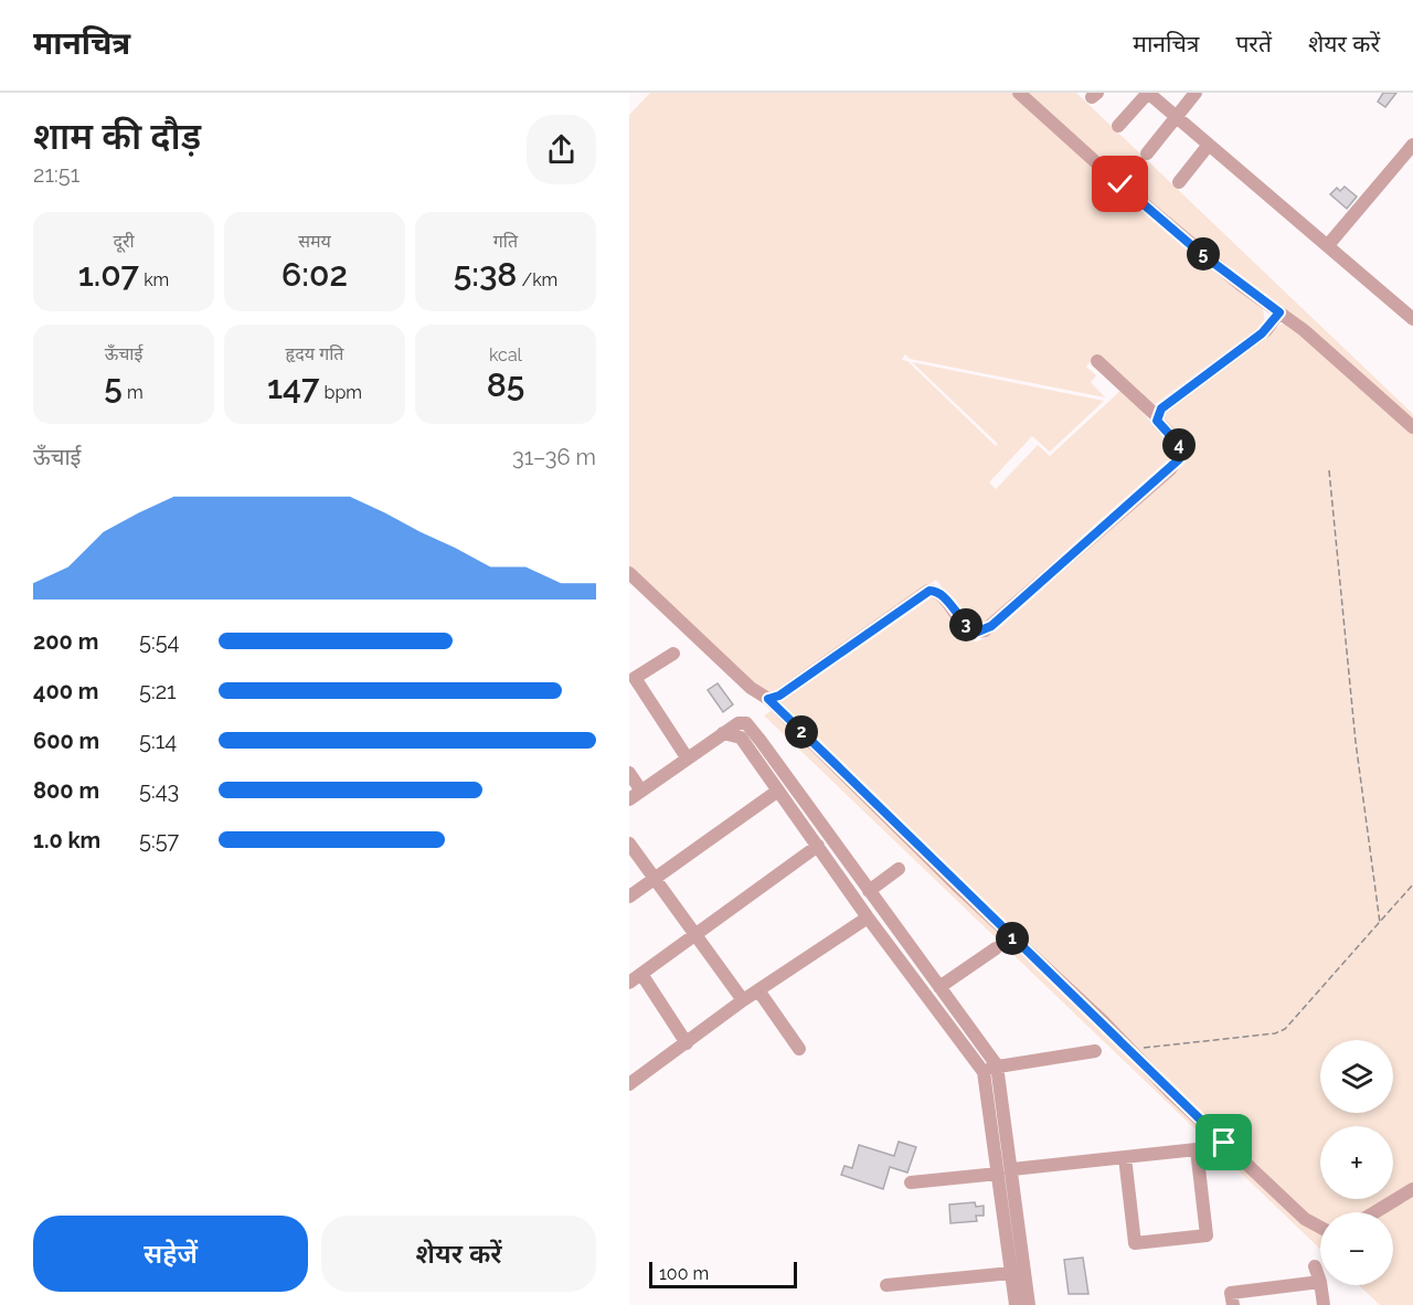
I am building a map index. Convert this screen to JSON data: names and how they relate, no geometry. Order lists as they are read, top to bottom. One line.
{"scale_bar":"100 m","page":{"header":"मानचित्र","nav":["मानचित्र","परतें","शेयर करें"],"heading":["शाम की दौड़","21:51"],"stats":[["दूरी","1.07 km"],["समय","6:02"],["गति","5:38 /km"],["ऊँचाई","5 m"],["हृदय गति","147 bpm"],["kcal","85"]],"pins":["5","4","3","2","1"],"chart":["ऊँचाई","31–36 m"],"list":[{"name":"200 m","note":"5:54"},{"name":"400 m","note":"5:21"},{"name":"600 m","note":"5:14"},{"name":"800 m","note":"5:43"},{"name":"1.0 km","note":"5:57"}],"map_buttons":["+","−"],"buttons":["सहेजें","शेयर करें"],"scale":"100 m"}}
